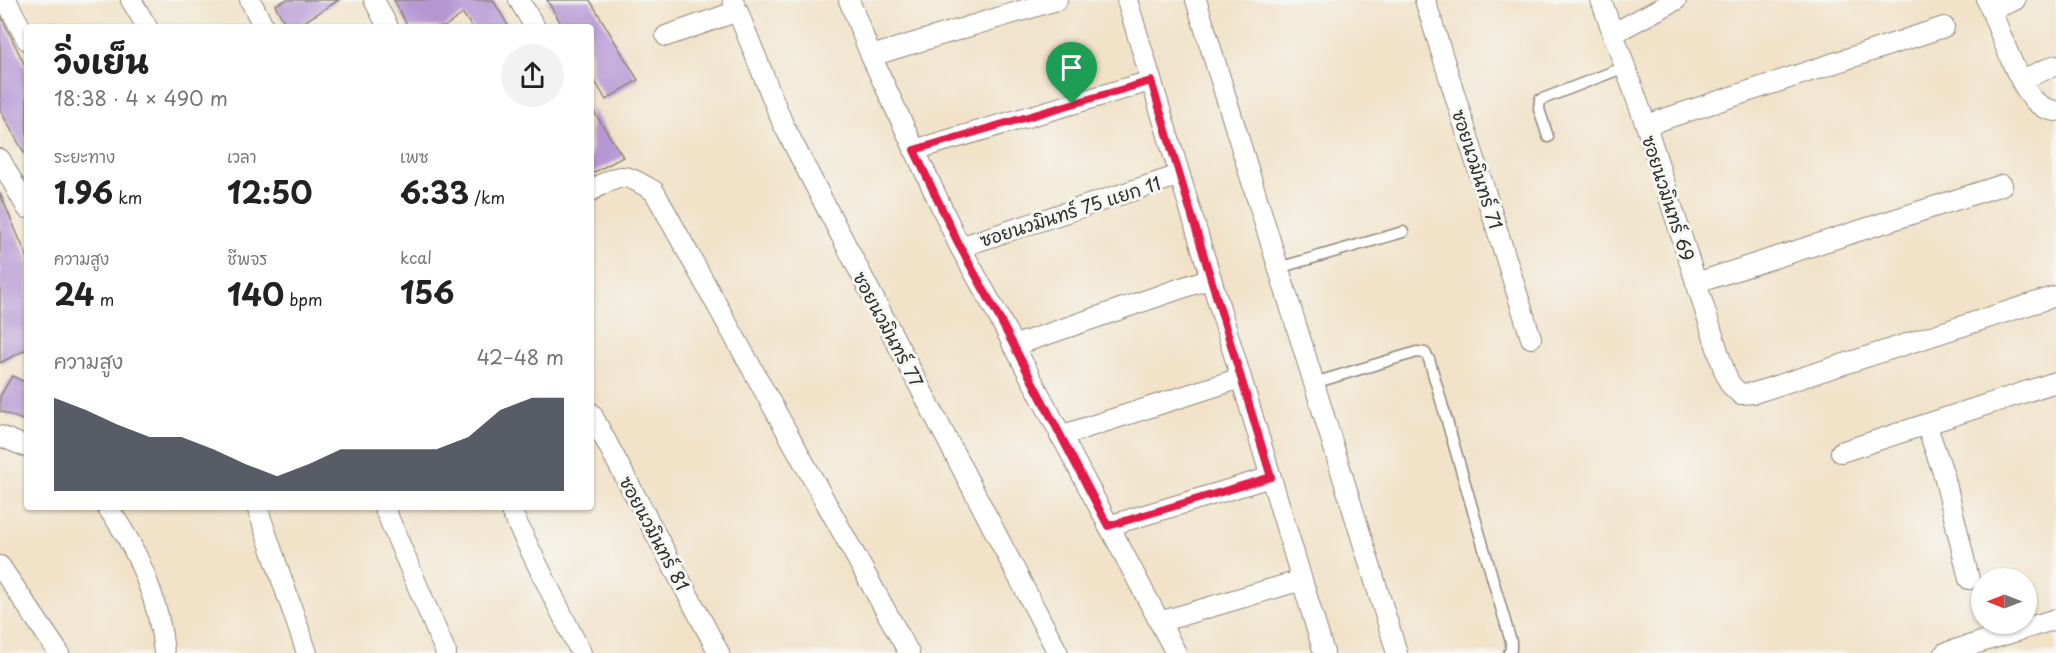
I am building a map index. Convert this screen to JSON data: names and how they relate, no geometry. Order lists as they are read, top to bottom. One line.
{"streets":{"street":["ซอยนวมินทร์ 71","ซอยนวมินทร์ 69","ซอยนวมินทร์ 75 แยก 11","ซอยนวมินทร์ 77","ซอยนวมินทร์ 81"]},"north":"left","page":{"heading":["วิ่งเย็น","18:38 · 4 × 490 m"],"stats":[["ระยะทาง","1.96 km"],["เวลา","12:50"],["เพซ","6:33 /km"],["ความสูง","24 m"],["ชีพจร","140 bpm"],["kcal","156"]],"chart":["ความสูง","42–48 m"]}}
